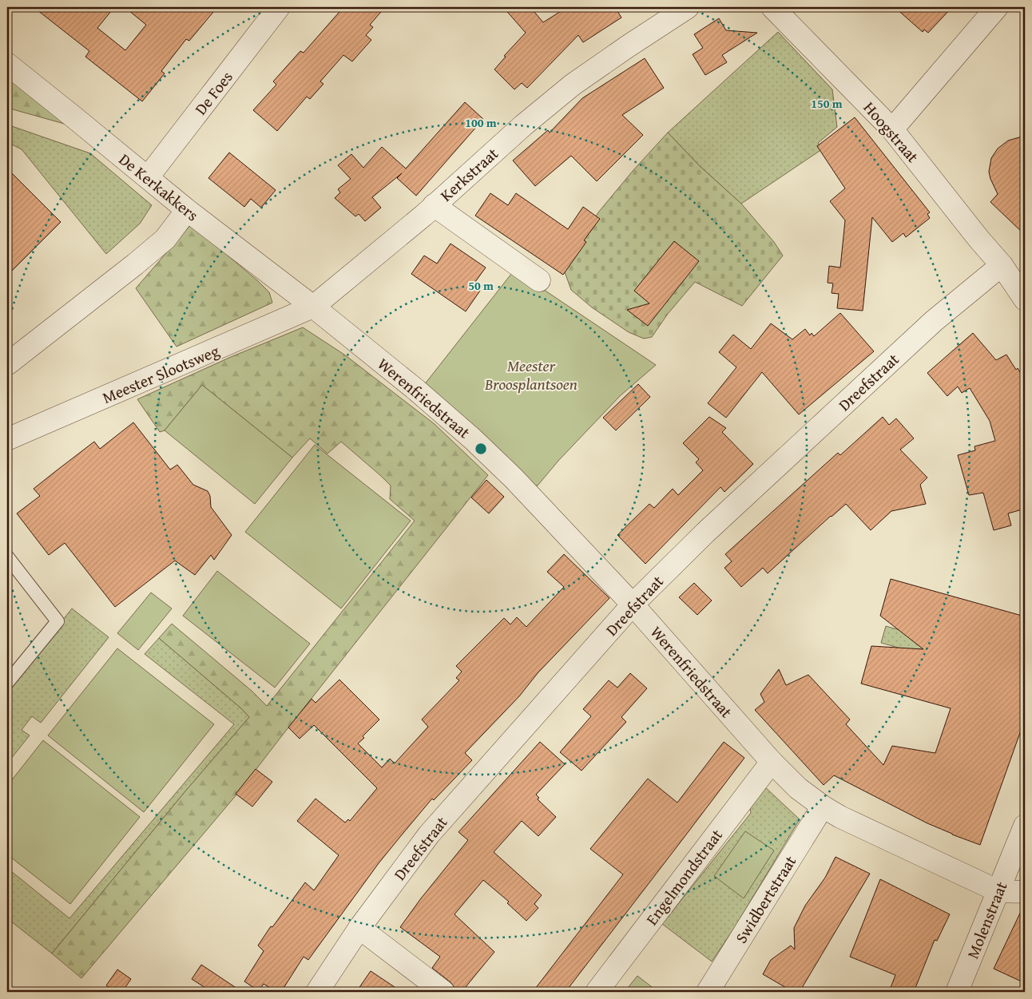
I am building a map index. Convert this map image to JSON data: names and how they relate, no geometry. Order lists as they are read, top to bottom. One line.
{"streets":{"street":["De Foes","Hoogstraat","Kerkstraat","De Kerkakkers","Meester Slootsweg","Dreefstraat","Werenfriedstraat","Engelmondstraat","Swidbertstraat","Molenstraat"]},"crossings":[["De Foes","De Kerkakkers"],["Hoogstraat","Dreefstraat"],["Kerkstraat","De Kerkakkers"],["Kerkstraat","Meester Slootsweg"],["Kerkstraat","Werenfriedstraat"],["De Kerkakkers","Meester Slootsweg"],["De Kerkakkers","Werenfriedstraat"],["Meester Slootsweg","Werenfriedstraat"],["Dreefstraat","Werenfriedstraat"],["Werenfriedstraat","Engelmondstraat"],["Werenfriedstraat","Swidbertstraat"],["Werenfriedstraat","Molenstraat"]],"parks":["Meester Broosplantsoen"],"rings":["150 m","100 m","50 m"]}
